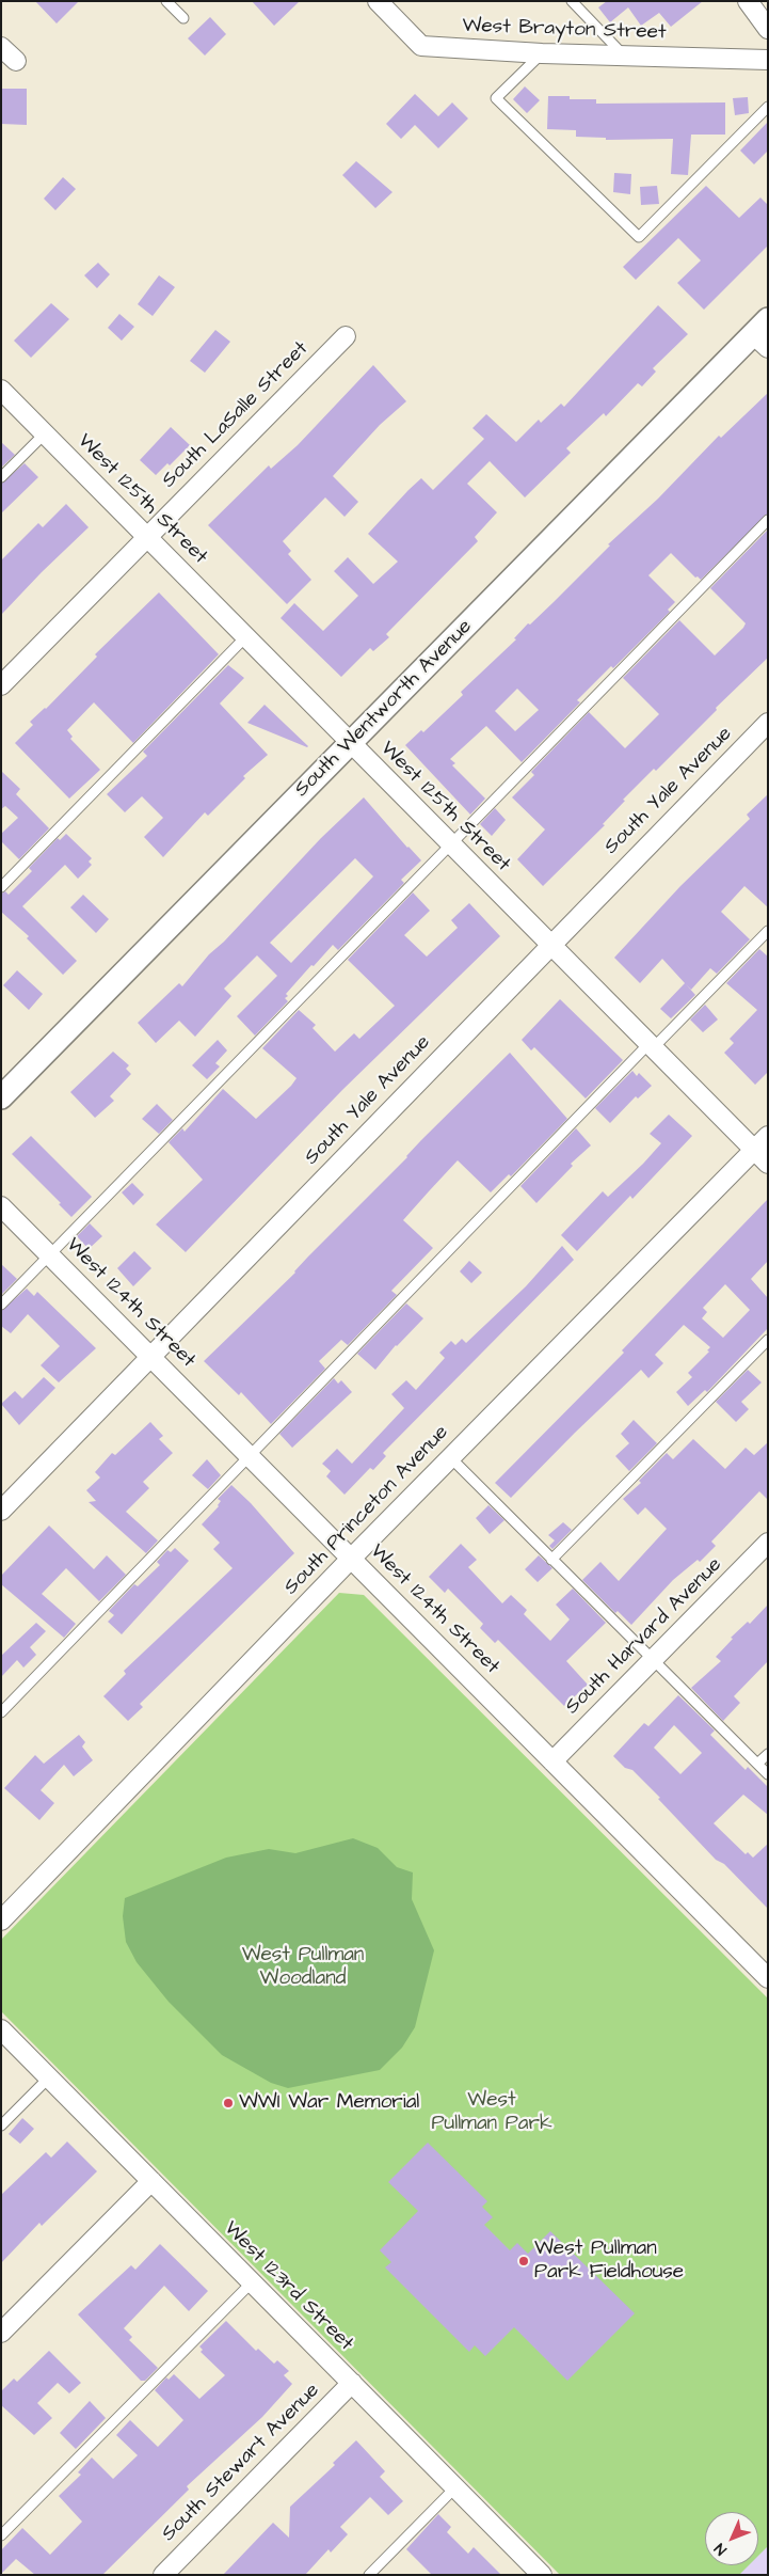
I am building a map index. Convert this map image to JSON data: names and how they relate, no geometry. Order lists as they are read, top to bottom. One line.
{"streets":{"street":["West Brayton Street","South LaSalle Street","West 125th Street","South Wentworth Avenue","South Yale Avenue","West 124th Street","South Princeton Avenue","South Harvard Avenue","West 123rd Street","South Stewart Avenue"]},"crossings":[["South LaSalle Street","West 125th Street"],["West 125th Street","South Wentworth Avenue"],["West 125th Street","South Yale Avenue"],["West 125th Street","South Princeton Avenue"],["South Yale Avenue","West 124th Street"],["West 124th Street","South Princeton Avenue"],["West 124th Street","South Harvard Avenue"],["West 123rd Street","South Stewart Avenue"]],"parks":["West Pullman Woodland","West Pullman Park"],"places":["WWI War Memorial","West Pullman Park Fieldhouse"],"north":"bottom left"}
